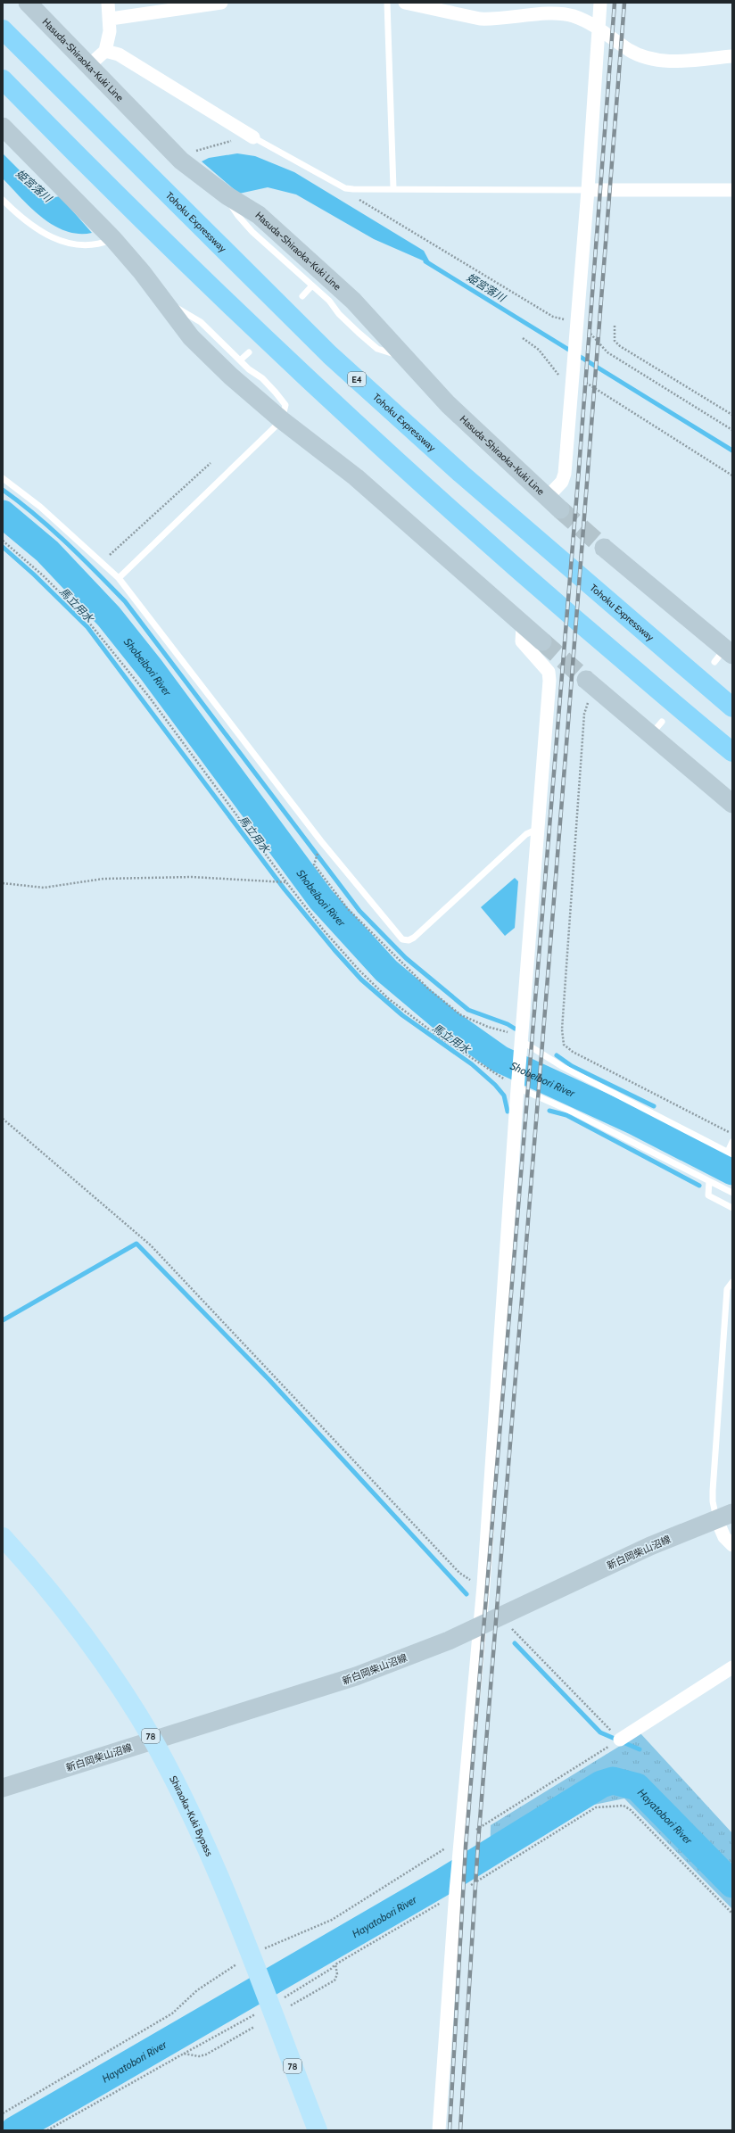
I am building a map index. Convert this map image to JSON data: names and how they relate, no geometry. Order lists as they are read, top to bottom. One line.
{"streets":{"highway":["Tohoku Expressway","E4"],"main road":["78","Shiraoka-Kuki Bypass"],"street":["Hasuda-Shiraoka-Kuki Line","新白岡柴山沼線"]},"crossings":[["新白岡柴山沼線","Shiraoka-Kuki Bypass"]],"water":["姫宮落川","馬立用水","Shobeibori River","Hayatobori River"]}
